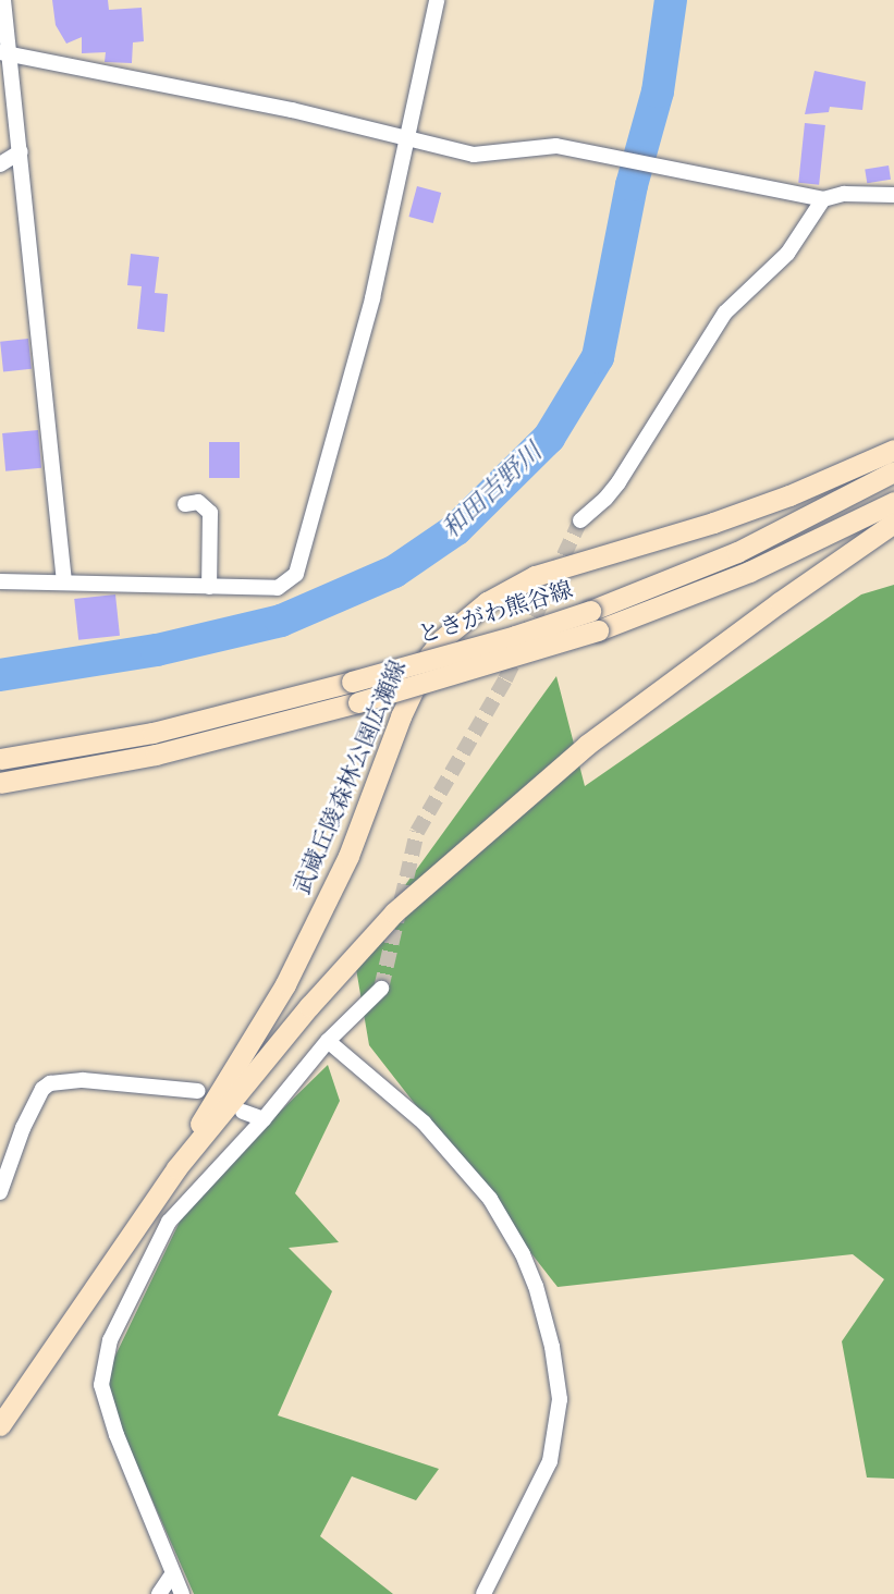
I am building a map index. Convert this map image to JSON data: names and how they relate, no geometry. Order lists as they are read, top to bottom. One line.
{"streets":{"main road":["ときがわ熊谷線","武蔵丘陵森林公園広瀬線"]},"water":["和田吉野川"]}
